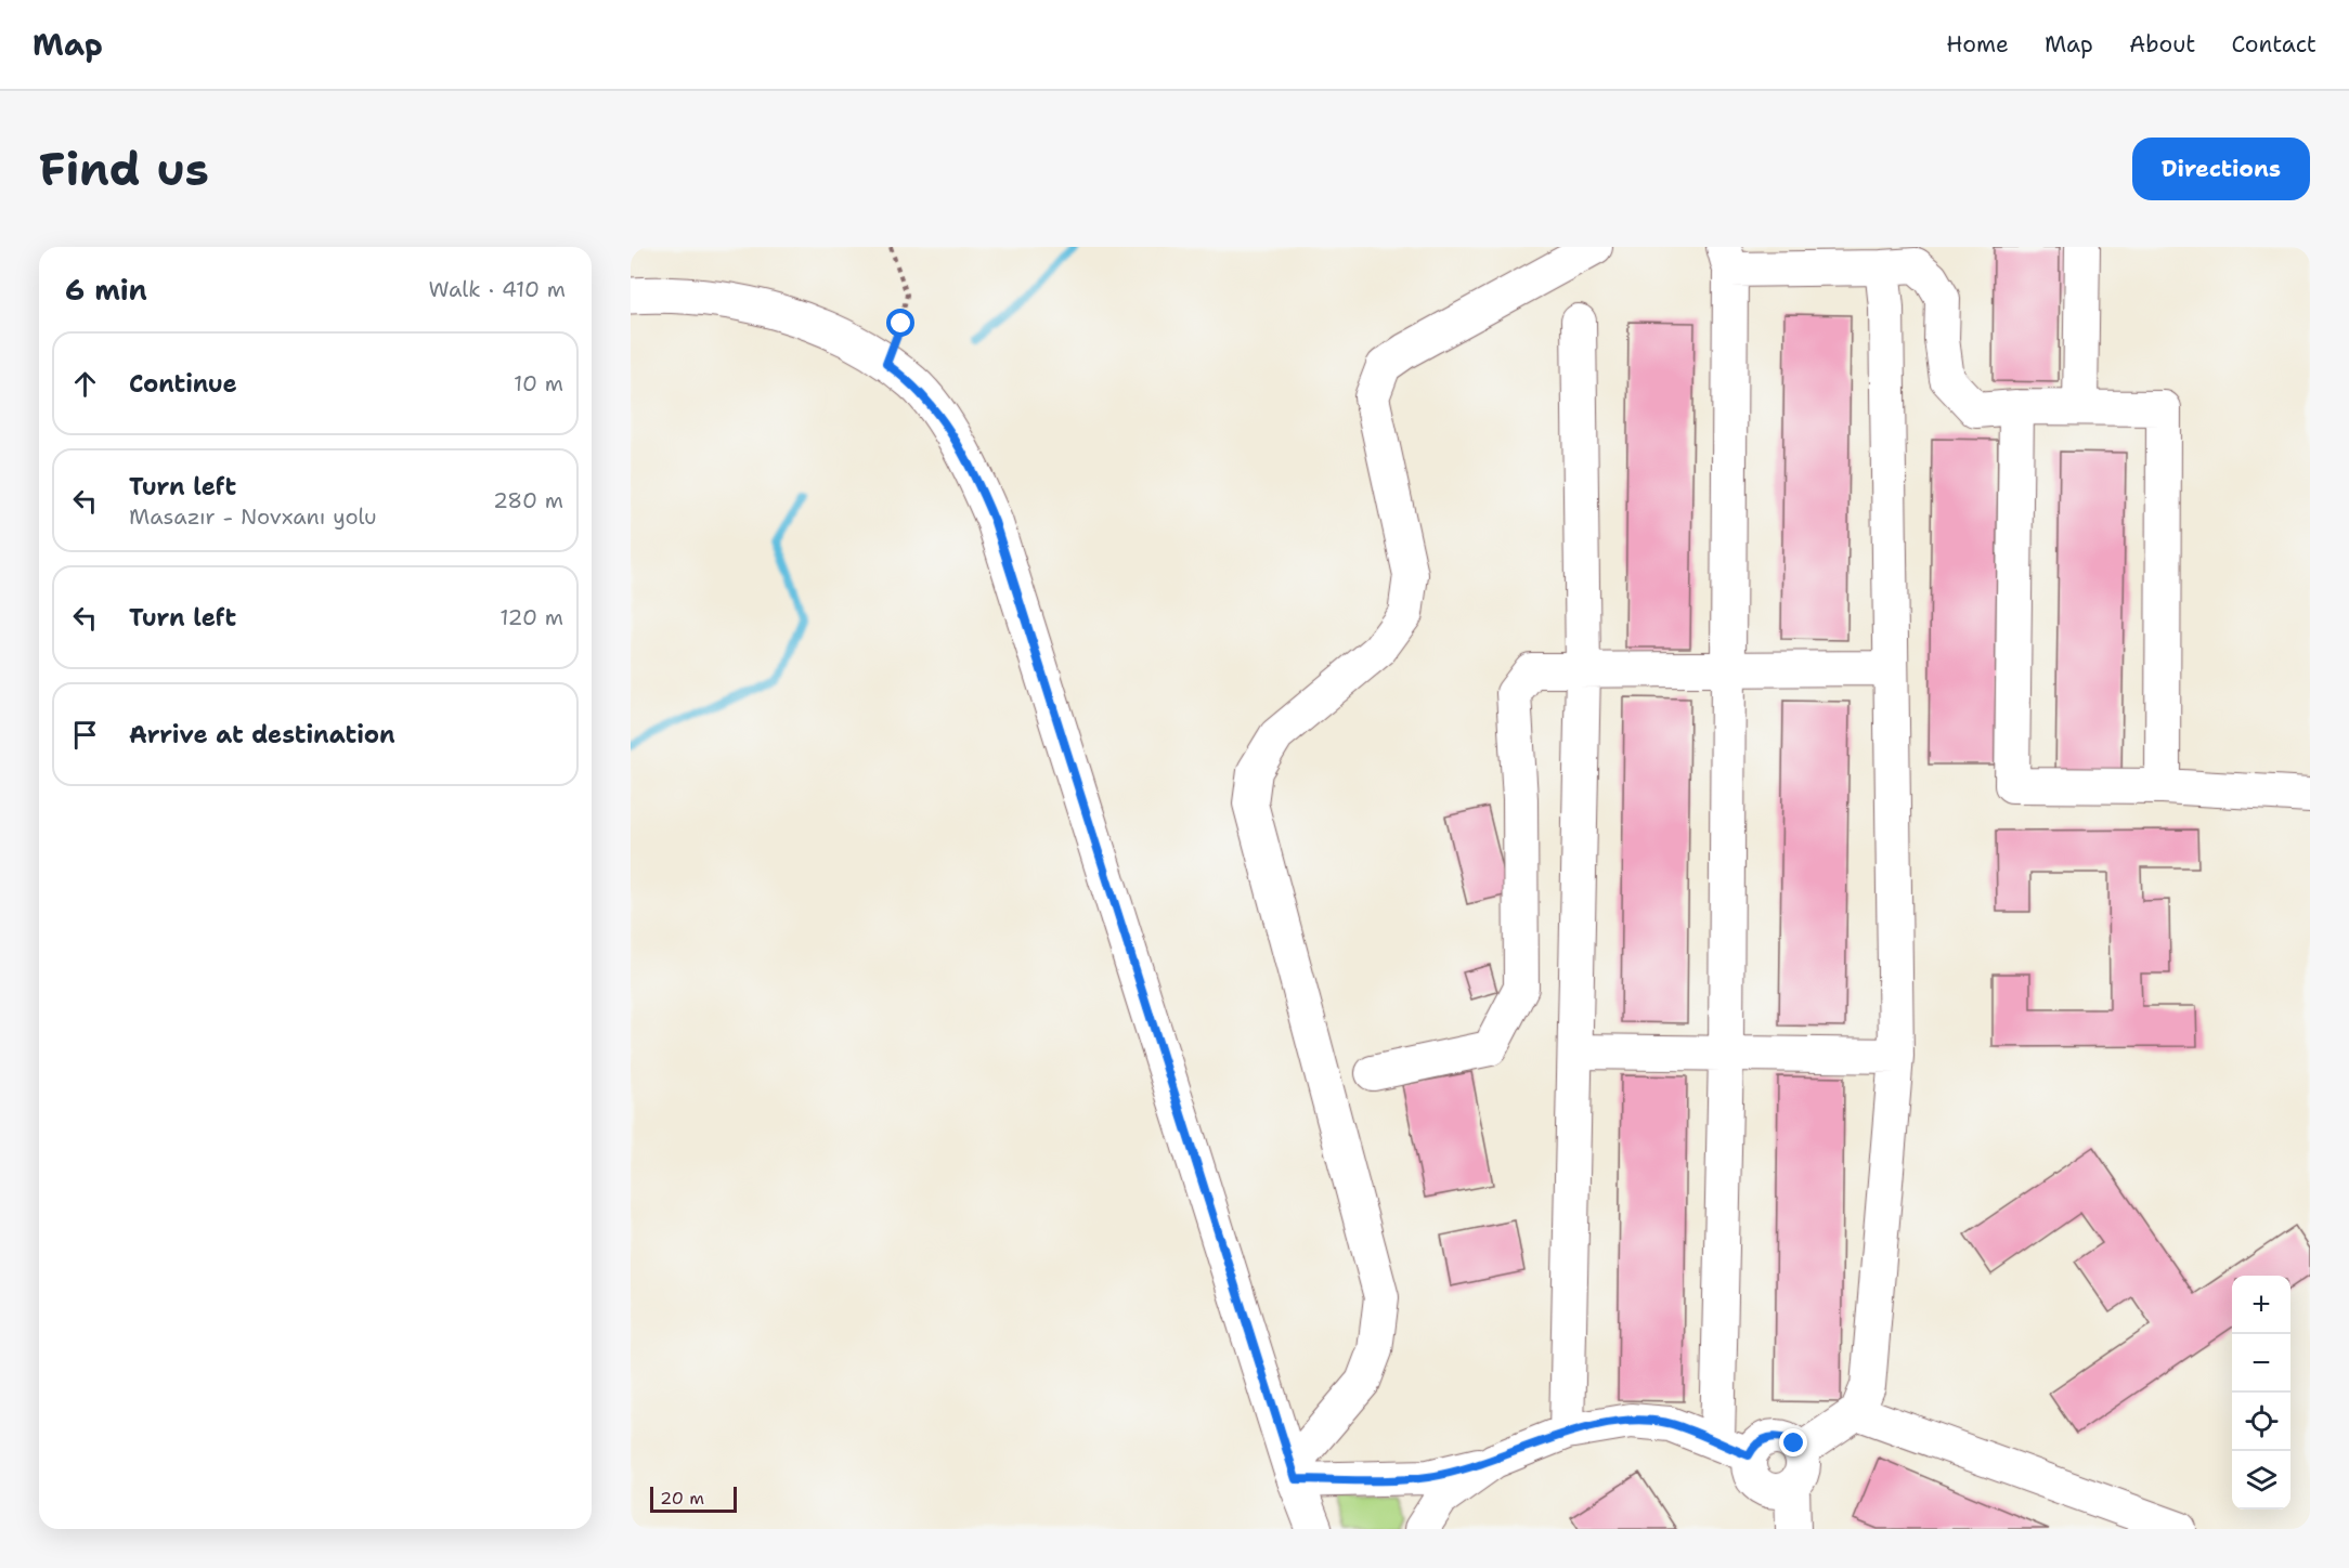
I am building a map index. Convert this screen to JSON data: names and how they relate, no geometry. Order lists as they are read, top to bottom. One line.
{"scale_bar":"20 m","page":{"header":"Map","nav":["Home","Map","About","Contact"],"buttons":"Directions","title":"Find us","heading":["6 min","Walk · 410 m"],"list":[["Continue","10 m"],["Turn left","Masazır - Novxanı yolu","280 m"],["Turn left","120 m"],"Arrive at destination"],"map_buttons":["+","−"],"scale":"20 m"}}
